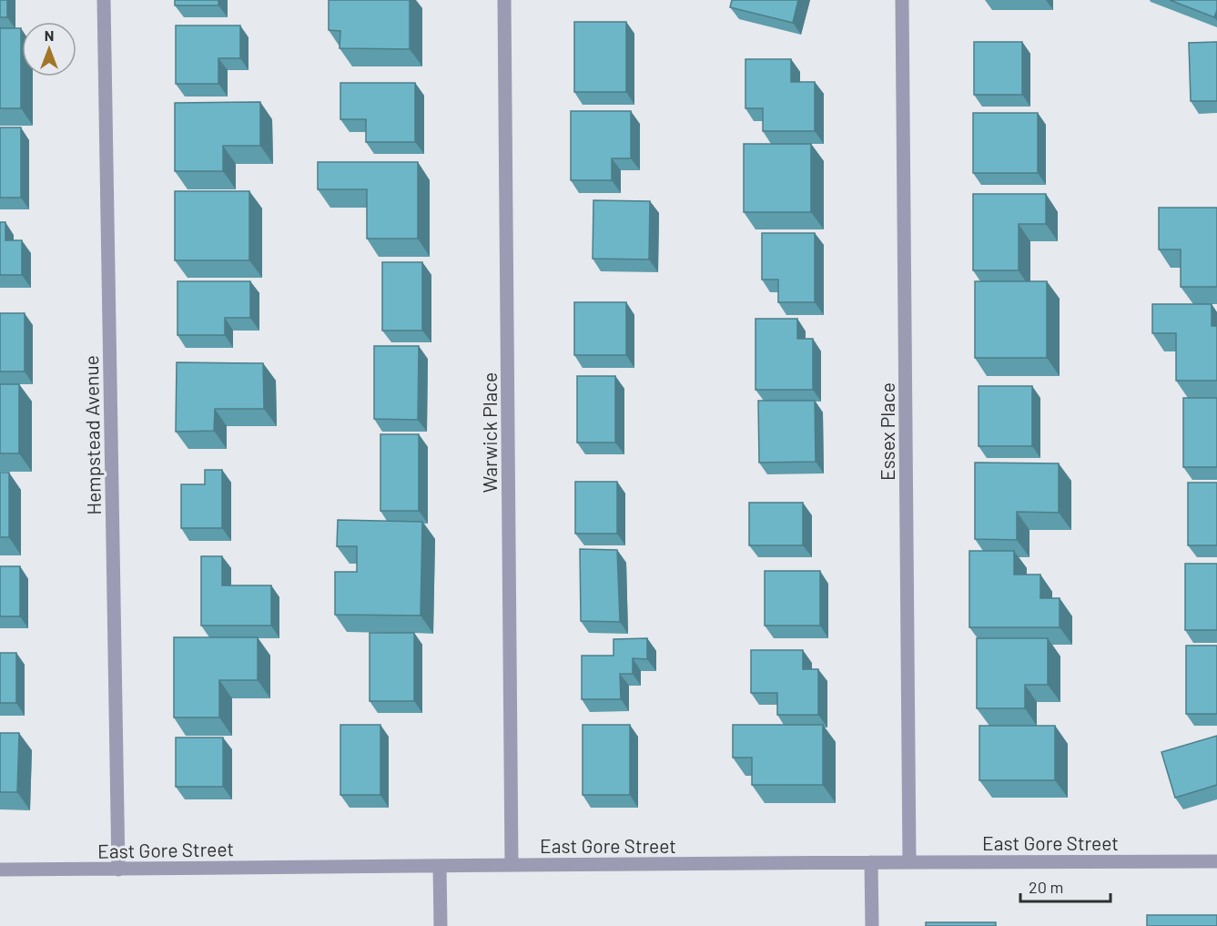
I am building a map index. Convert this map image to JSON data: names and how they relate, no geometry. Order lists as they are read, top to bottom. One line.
{"streets":{"street":["Essex Place","Warwick Place","Hempstead Avenue","East Gore Street"]},"crossings":[["Essex Place","East Gore Street"],["Warwick Place","East Gore Street"],["Hempstead Avenue","East Gore Street"]],"scale_bar":"20 m","north":"top"}
